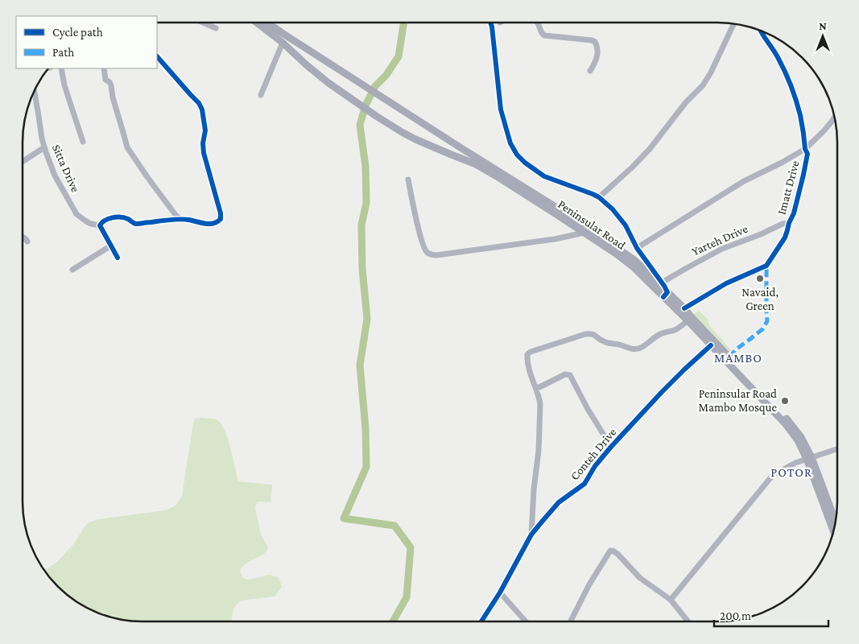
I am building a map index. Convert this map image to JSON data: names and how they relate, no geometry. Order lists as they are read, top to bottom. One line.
{"streets":{"main road":["Peninsular Road"],"street":["Sitta Drive","Imatt Drive","Yarteh Drive","Conteh Drive"]},"crossings":[["Imatt Drive","Peninsular Road"],["Imatt Drive","Yarteh Drive"],["Peninsular Road","Conteh Drive"]],"districts":["MAMBO","POTOR"],"places":["Navaid, Green","Peninsular Road Mambo Mosque"],"legend":["Cycle path","Path"],"scale_bar":"200 m","north":"top"}
